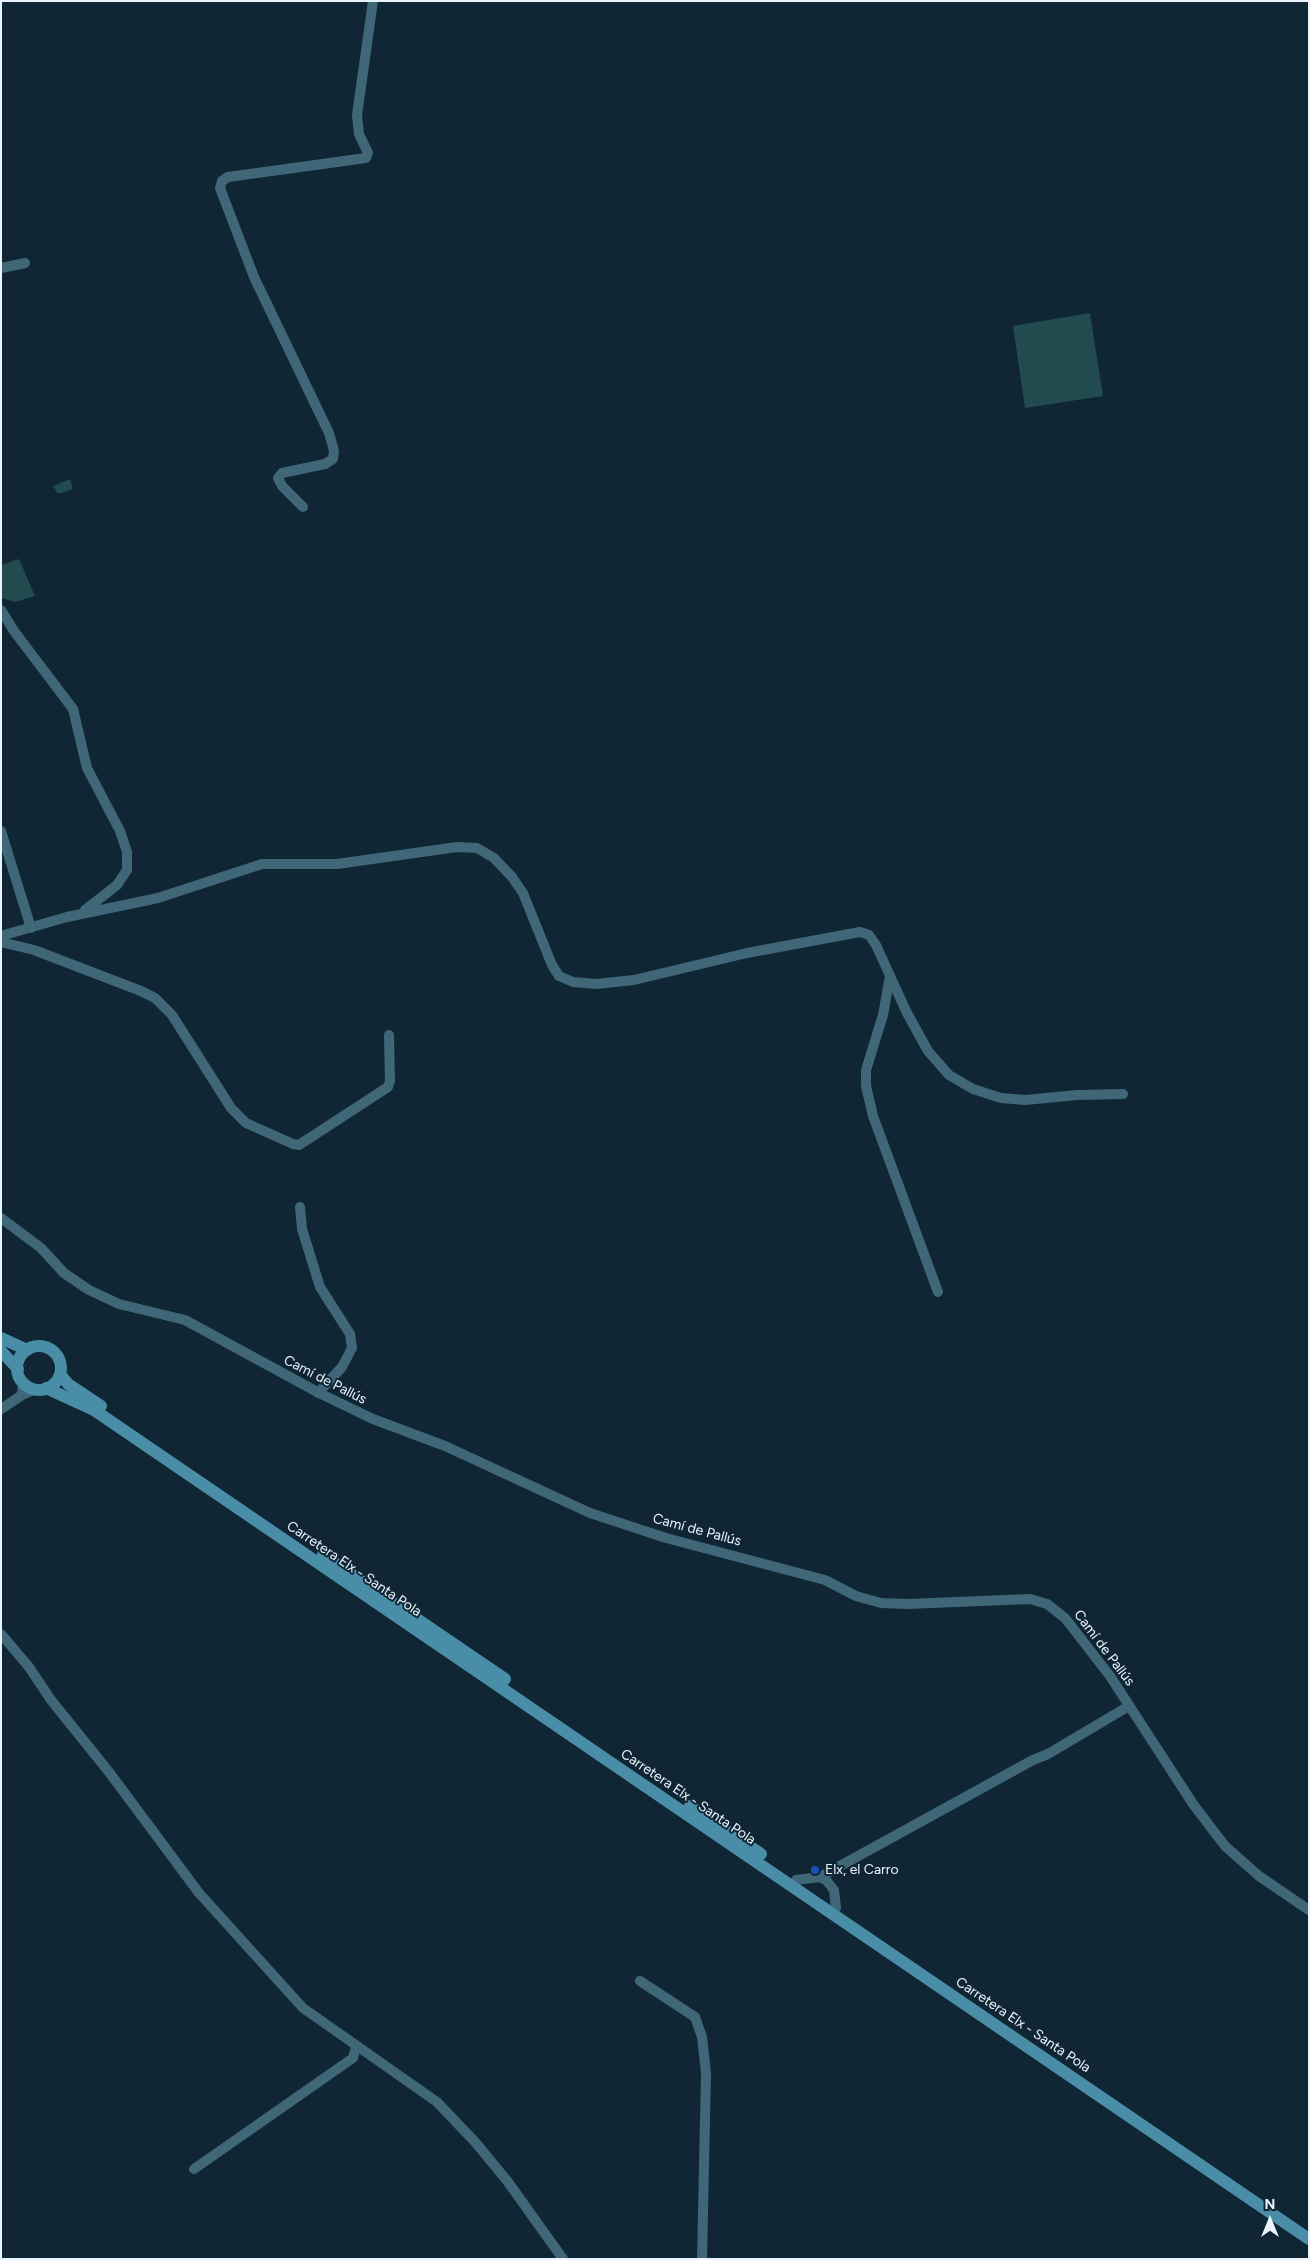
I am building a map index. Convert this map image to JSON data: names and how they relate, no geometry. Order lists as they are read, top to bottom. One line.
{"streets":{"main road":["Carretera Elx - Santa Pola"],"street":["Camí de Pallús"]},"places":["Elx, el Carro"],"north":"top"}
